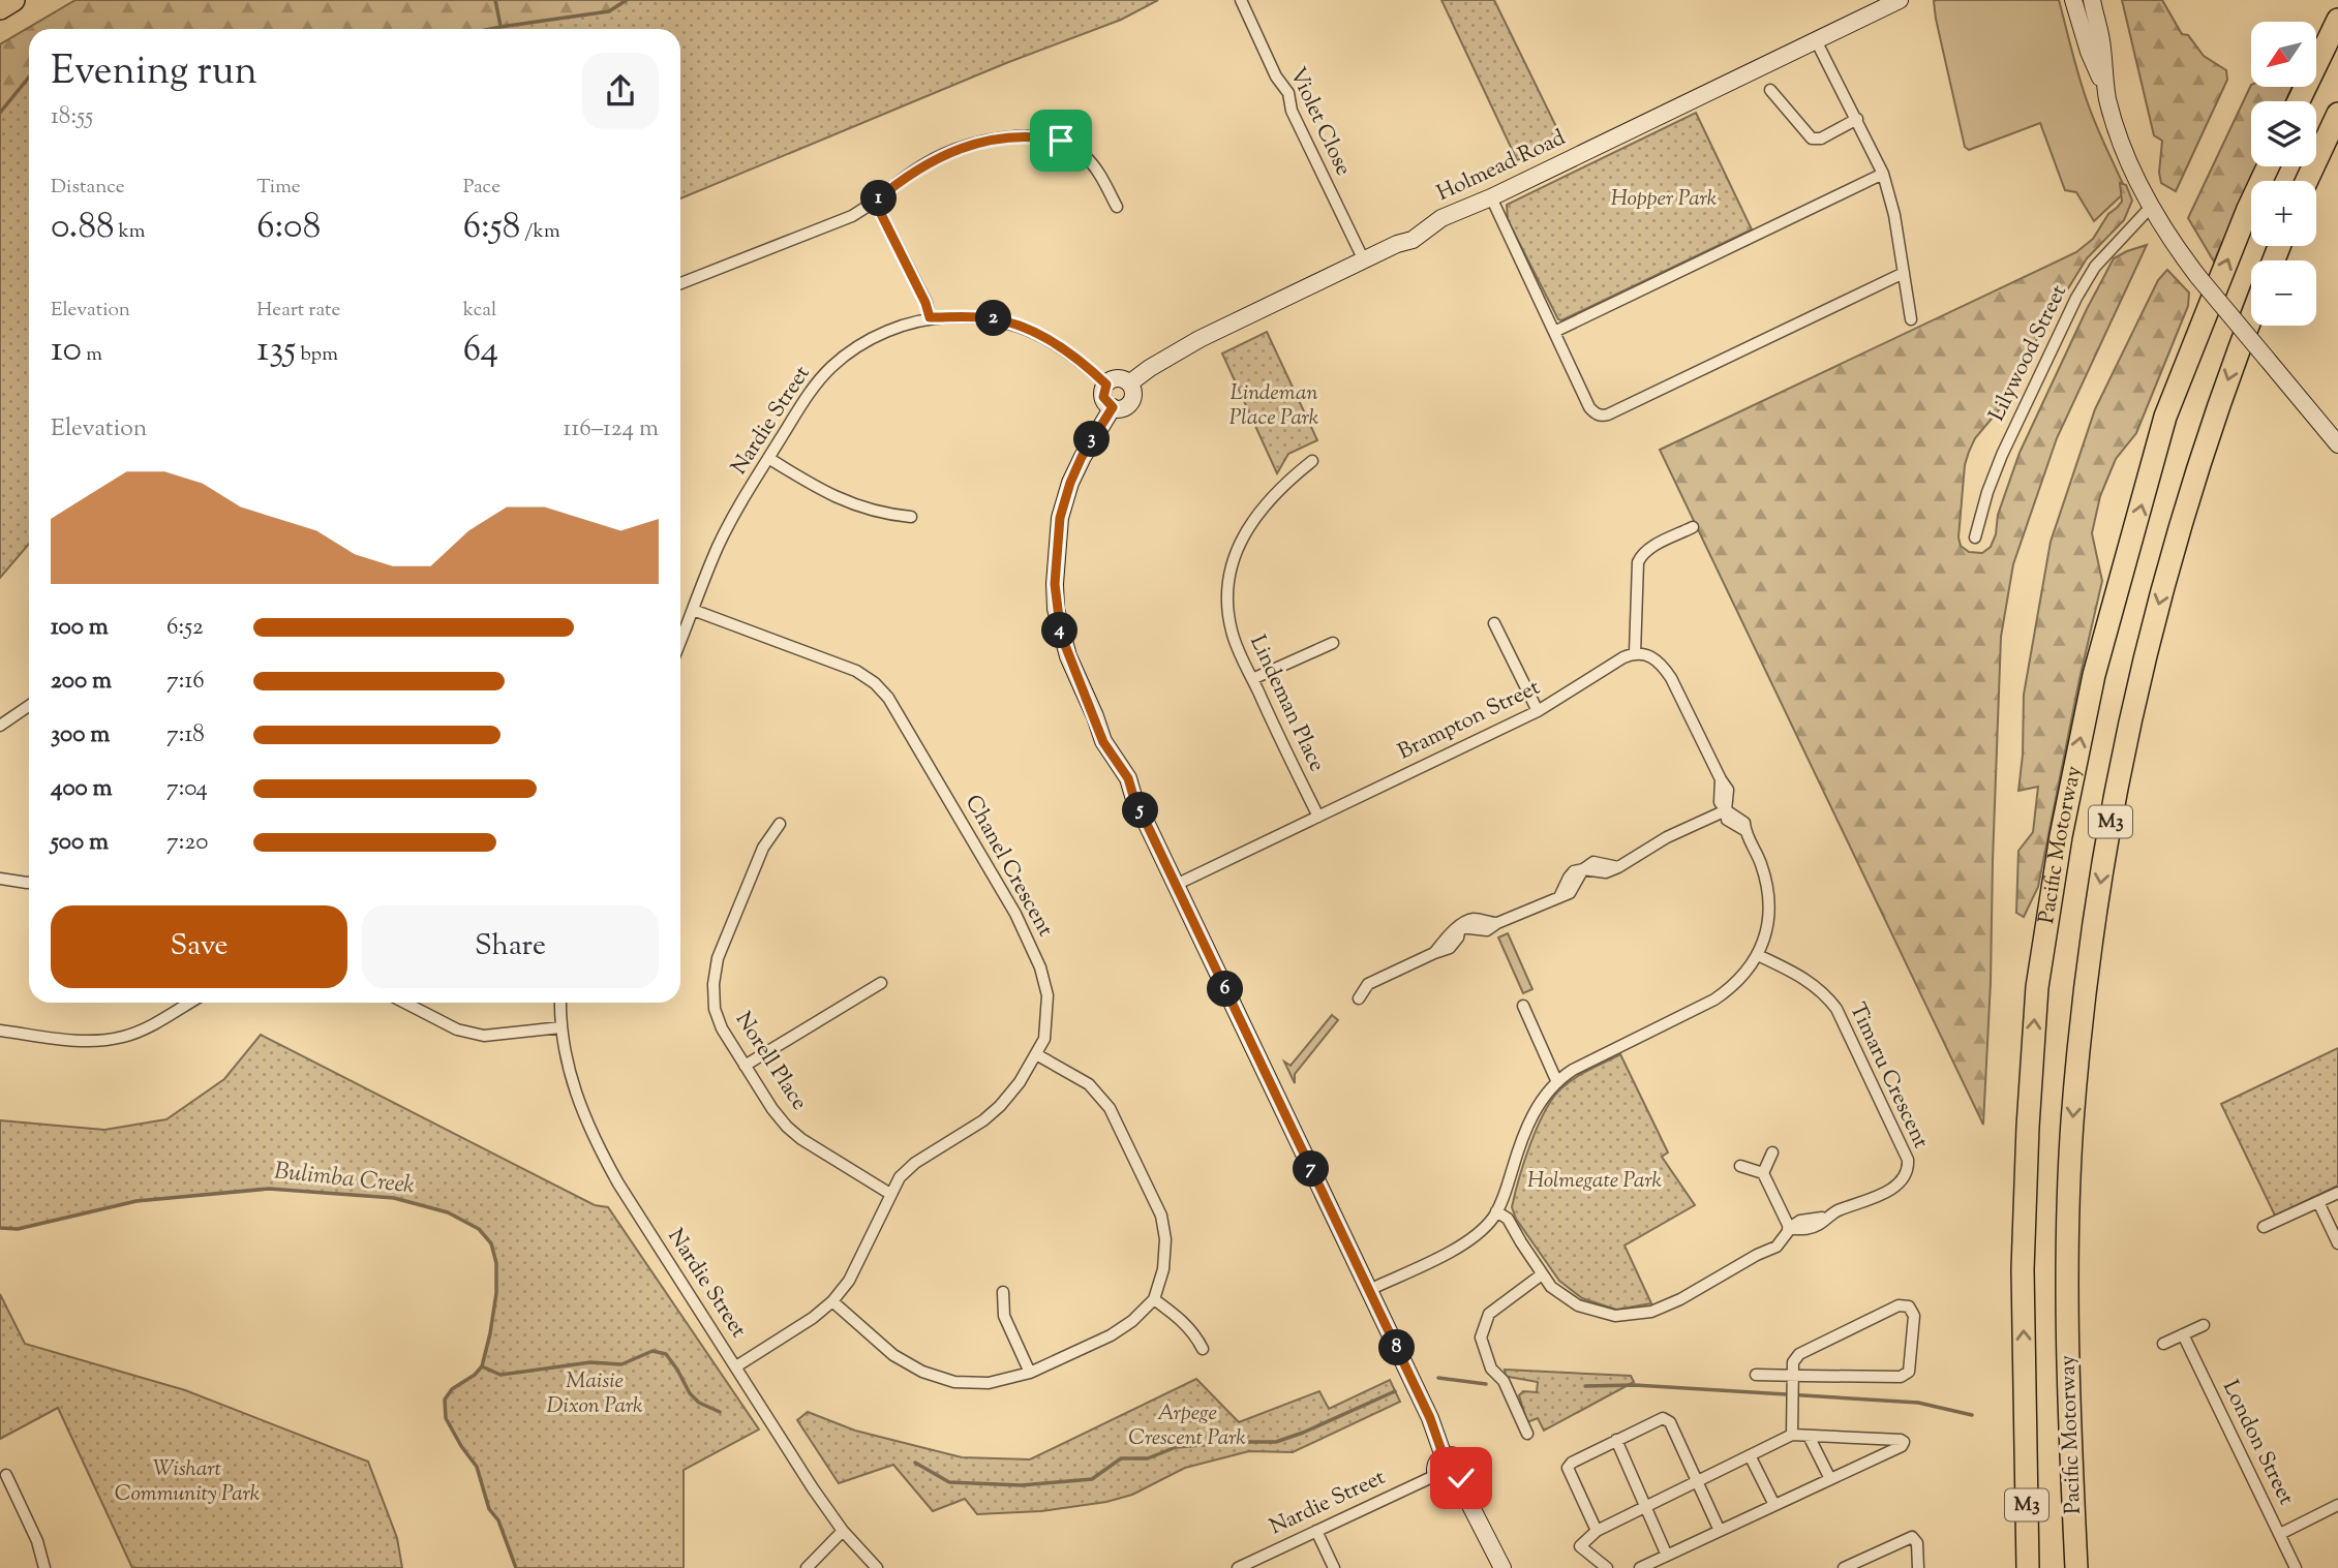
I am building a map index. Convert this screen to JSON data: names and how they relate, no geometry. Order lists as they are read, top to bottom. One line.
{"streets":{"highway":["M3","Pacific Motorway"],"street":["Violet Close","Holmead Road","Lilywood Street","Nardie Street","Lindeman Place","Brampton Street","Chanel Crescent","Norell Place","Timaru Crescent","London Street"]},"crossings":[["Violet Close","Holmead Road"],["Holmead Road","Nardie Street"],["Holmead Road","Brampton Street"],["Nardie Street","Chanel Crescent"],["Lindeman Place","Brampton Street"],["Chanel Crescent","Norell Place"]],"water":["Bulimba Creek"],"parks":["Hopper Park","Lindeman Place Park","Holmegate Park","Maisie Dixon Park","Arpege Crescent Park","Wishart Community Park"],"north":"bottom left","page":{"map_buttons":["+","−"],"heading":["Evening run","18:55"],"stats":[["Distance","0.88 km"],["Time","6:08"],["Pace","6:58 /km"],["Elevation","10 m"],["Heart rate","135 bpm"],["kcal","64"]],"pins":["1","2","3","4","5","6","7","8"],"chart":["Elevation","116–124 m"],"list":[{"name":"100 m","note":"6:52"},{"name":"200 m","note":"7:16"},{"name":"300 m","note":"7:18"},{"name":"400 m","note":"7:04"},{"name":"500 m","note":"7:20"}],"buttons":["Save","Share"]}}
